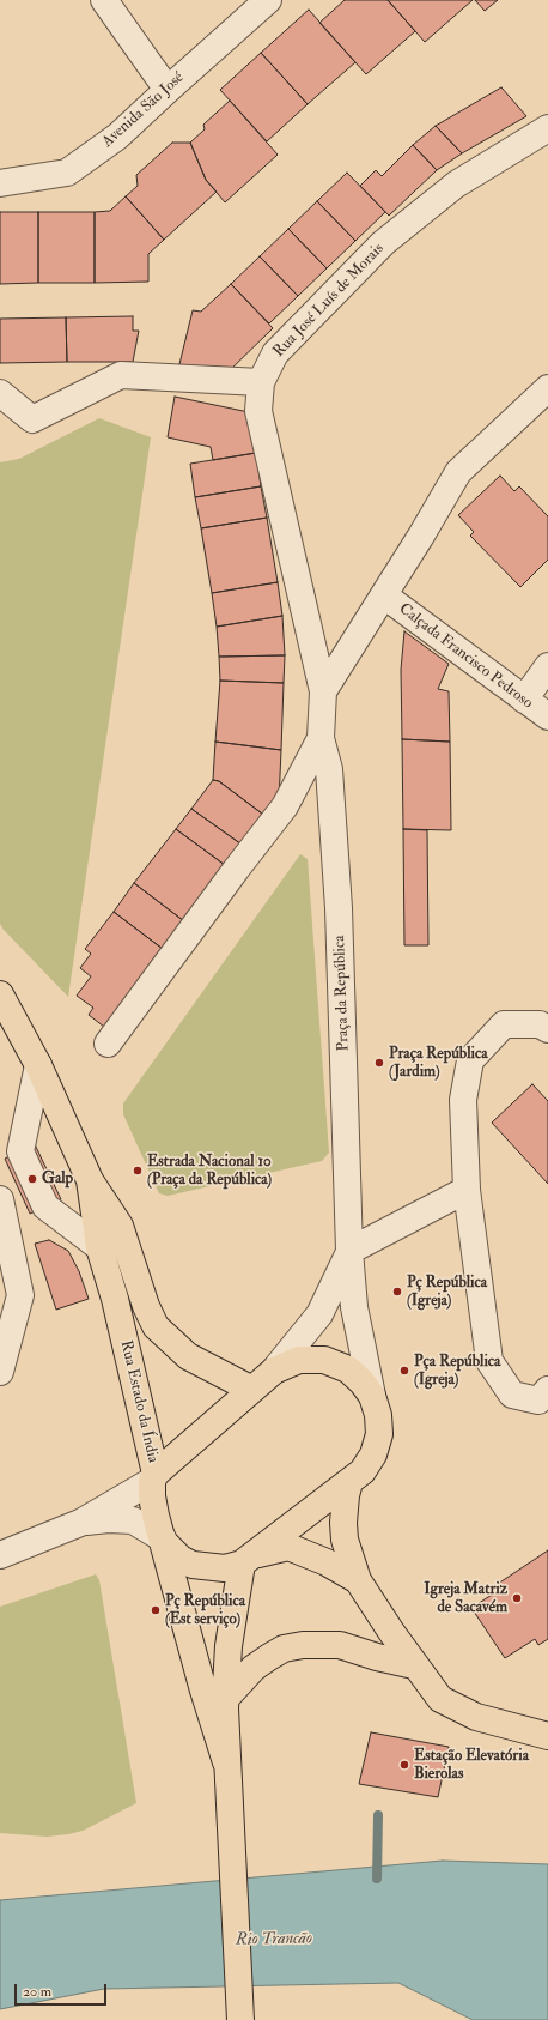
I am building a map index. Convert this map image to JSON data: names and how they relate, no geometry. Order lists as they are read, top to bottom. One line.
{"streets":{"main road":["Praça da República","Rua Estado da Índia"],"street":["Avenida São José","Rua José Luís de Morais","Calçada Francisco Pedroso"]},"crossings":[["Rua José Luís de Morais","Praça da República"],["Calçada Francisco Pedroso","Praça da República"],["Praça da República","Rua Estado da Índia"]],"water":["Rio Trancão"],"places":["Praça República (Jardim)","Estrada Nacional 10 (Praça da República)","Galp","Pç República (Igreja)","Pça República (Igreja)","Igreja Matriz de Sacavém","Pç República (Est serviço)","Estação Elevatória Bierolas"],"scale_bar":"20 m"}
